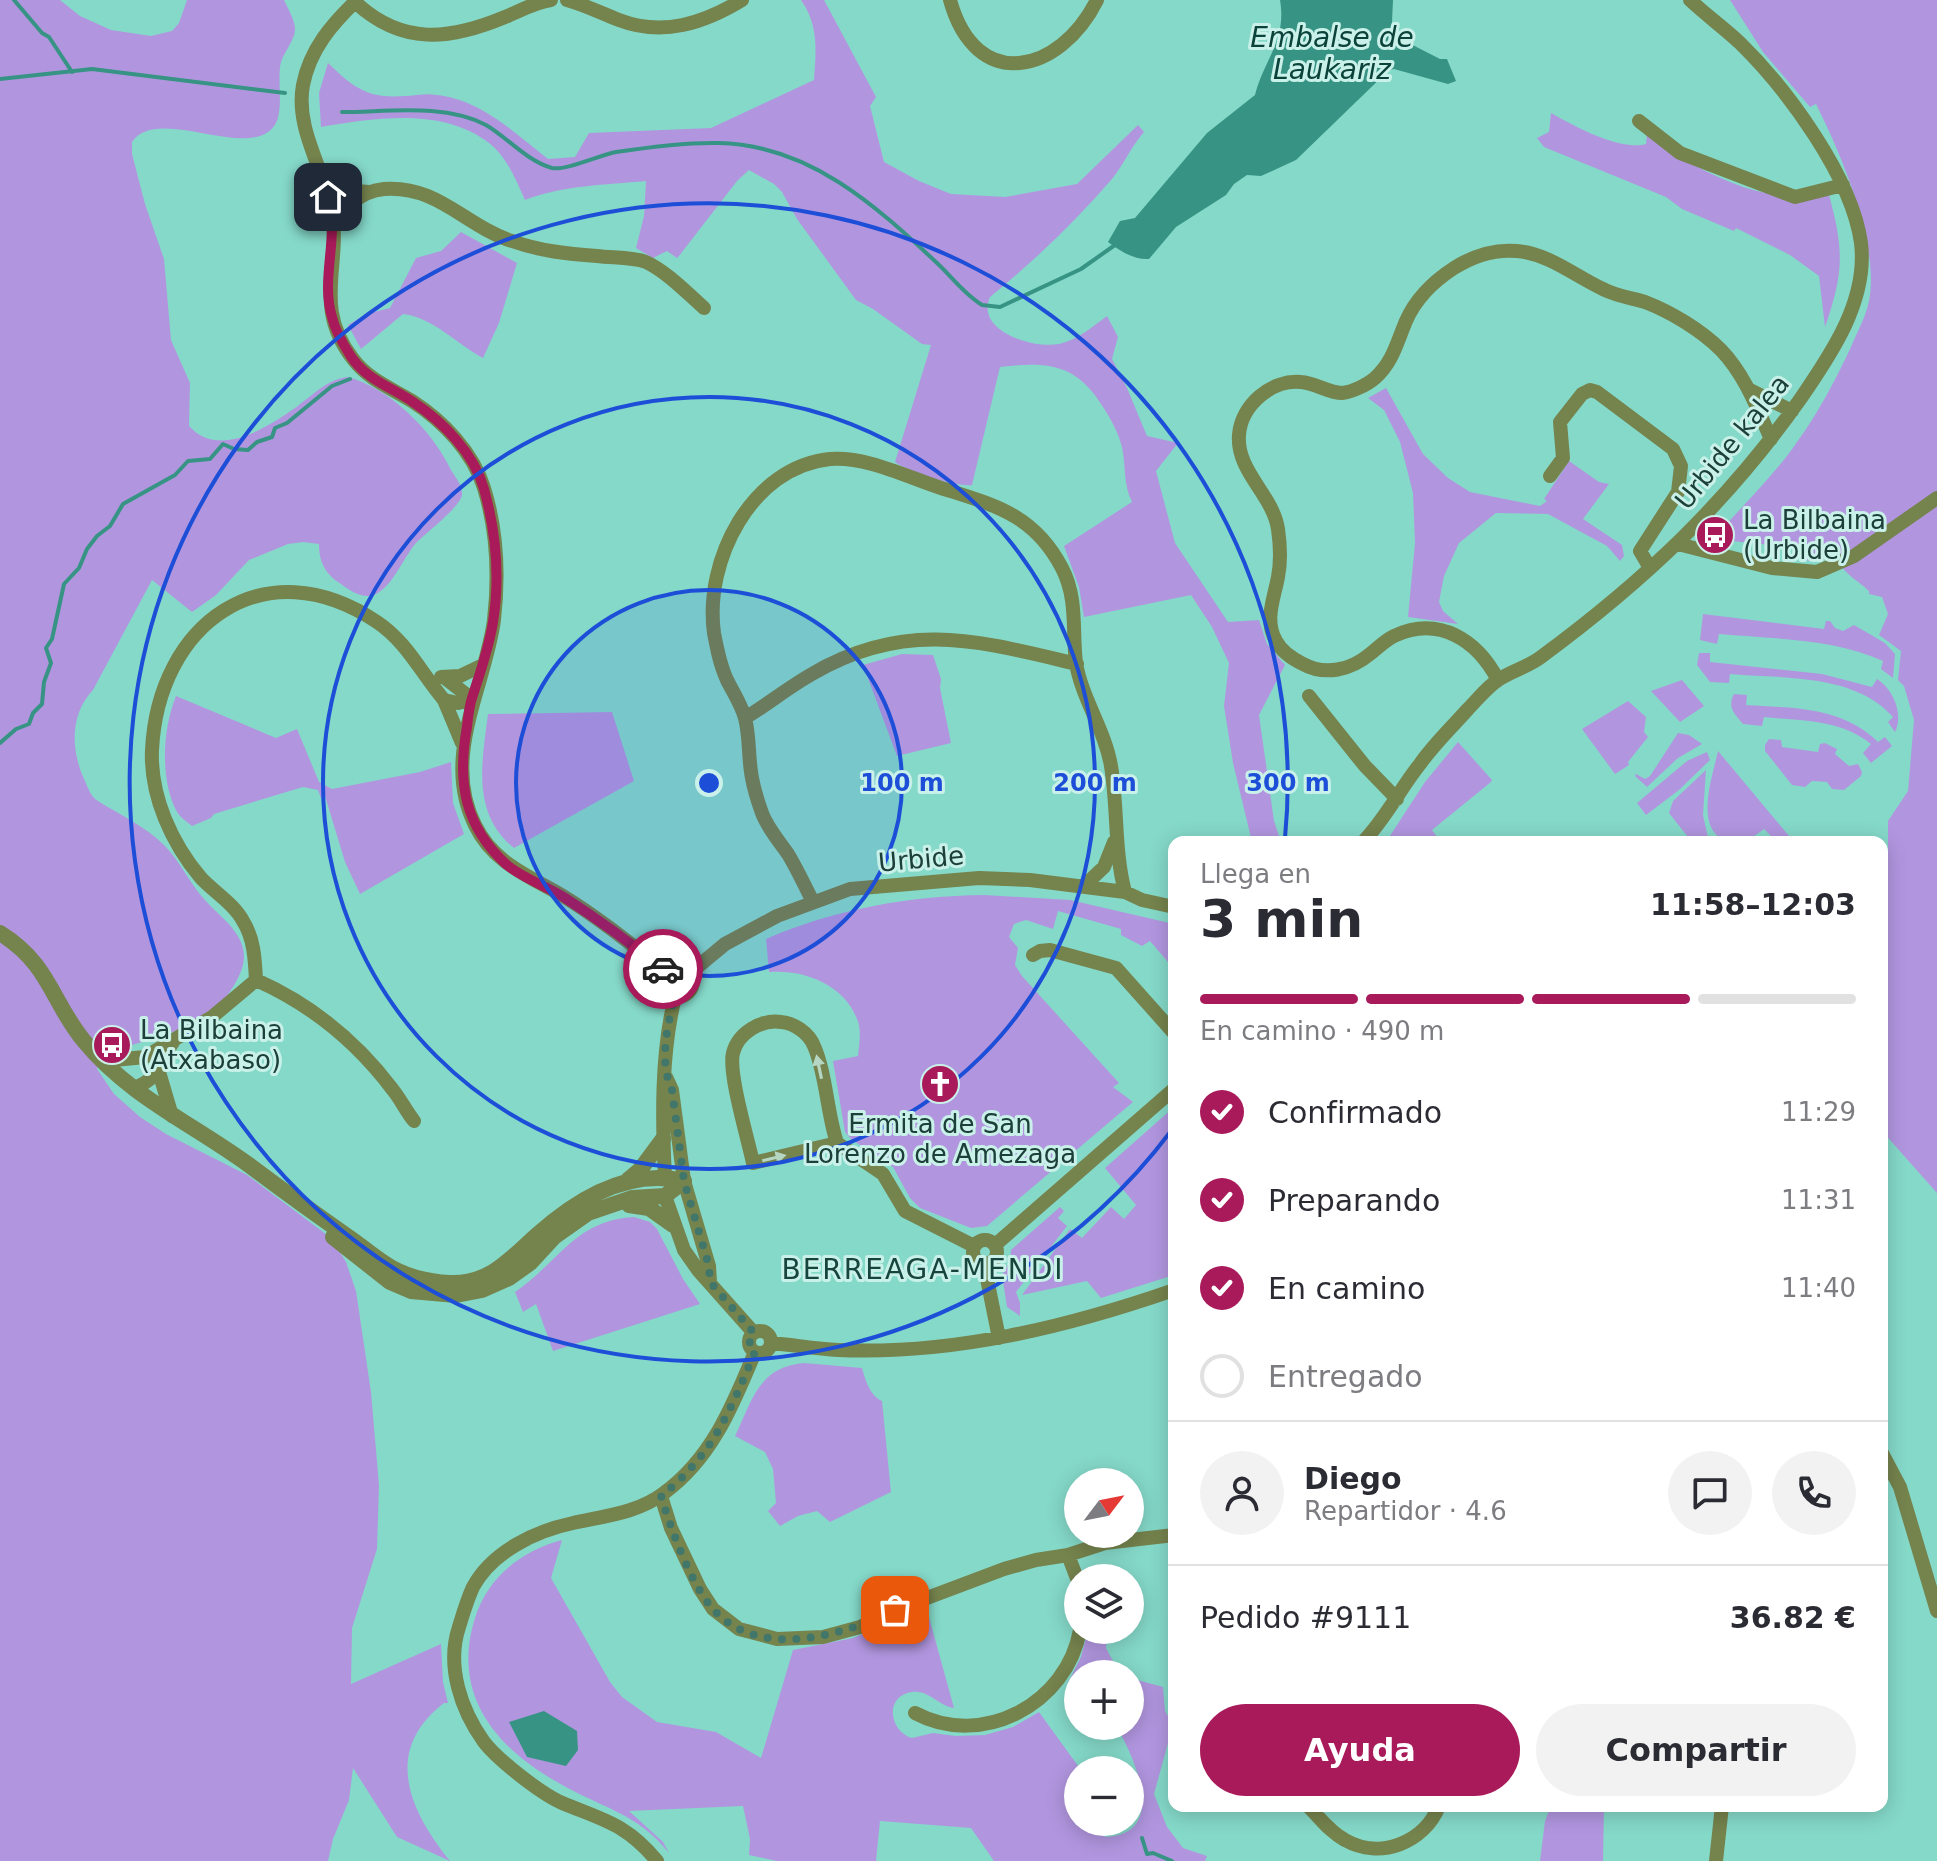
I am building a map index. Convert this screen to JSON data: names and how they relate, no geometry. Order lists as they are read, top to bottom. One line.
{"streets":{"street":["Urbide kalea","Urbide"]},"districts":["BERREAGA-MENDI"],"water":["Embalse de Laukariz"],"places":{"bus stop":["La Bilbaina (Urbide)","La Bilbaina (Atxabaso)"],"church":["Ermita de San Lorenzo de Amezaga"]},"north":"top right","page":{"heading":["3 min","Llega en","11:58–12:03"],"panel":["Diego","Repartidor · 4.6","Pedido #9111","36.82 €"],"bar":"En camino · 490 m","list":[["Confirmado","11:29"],["Preparando","11:31"],["En camino","11:40"],"Entregado"],"map_buttons":["+","−"],"buttons":["Ayuda","Compartir"]},"rings":["100 m","200 m","300 m"]}
